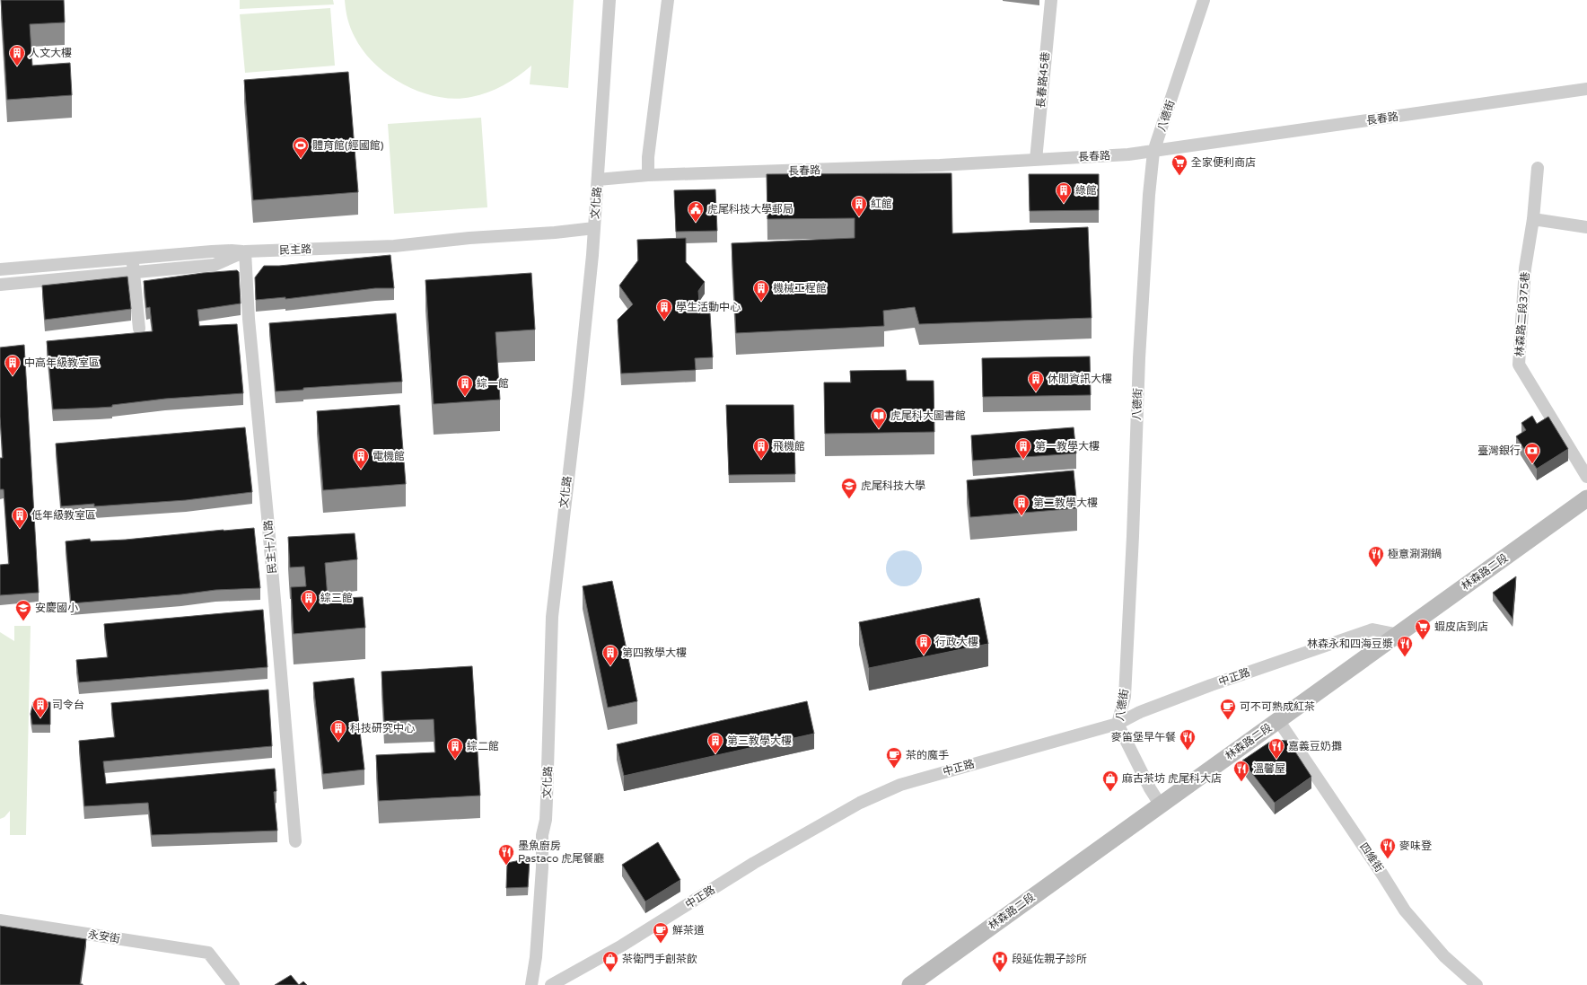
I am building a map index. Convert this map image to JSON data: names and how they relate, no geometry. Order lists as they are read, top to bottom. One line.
{"streets":{"main road":["林森路二段"],"street":["長春路45巷","八德街","長春路","文化路","民主路","林森路二段375巷","民主十八路","中正路","四維街","永安街"]},"crossings":[["長春路45巷","長春路"],["八德街","長春路"],["八德街","林森路二段"],["八德街","中正路"],["長春路","文化路"],["文化路","民主路"],["民主路","民主十八路"],["林森路二段","中正路"],["林森路二段","四維街"]],"places":{"building":["人文大樓","綠館","紅館","機械工程館","學生活動中心","中高年級教室區","休閒資訊大樓","綜一館","飛機館","第一教學大樓","電機館","第二教學大樓","低年級教室區","綜三館","行政大樓","第四教學大樓","司令台","科技研究中心","第三教學大樓","綜二館"],"sports":["體育館(經國館)"],"supermarket":["全家便利商店","蝦皮店到店"],"public building":["虎尾科技大學郵局"],"library":["虎尾科大圖書館"],"bank":["臺灣銀行"],"school or university":["虎尾科技大學","安慶國小"],"restaurant":["極意涮涮鍋","林森永和四海豆漿","麥笛堡早午餐","嘉義豆奶攤","溫馨屋","麥味登","墨魚廚房 Pastaco 虎尾餐廳"],"cafe":["可不可熟成紅茶","茶的魔手","鮮茶道"],"shop":["麻古茶坊 虎尾科大店","茶衛門手創茶飲"],"hospital":["段延佐親子診所"]}}
